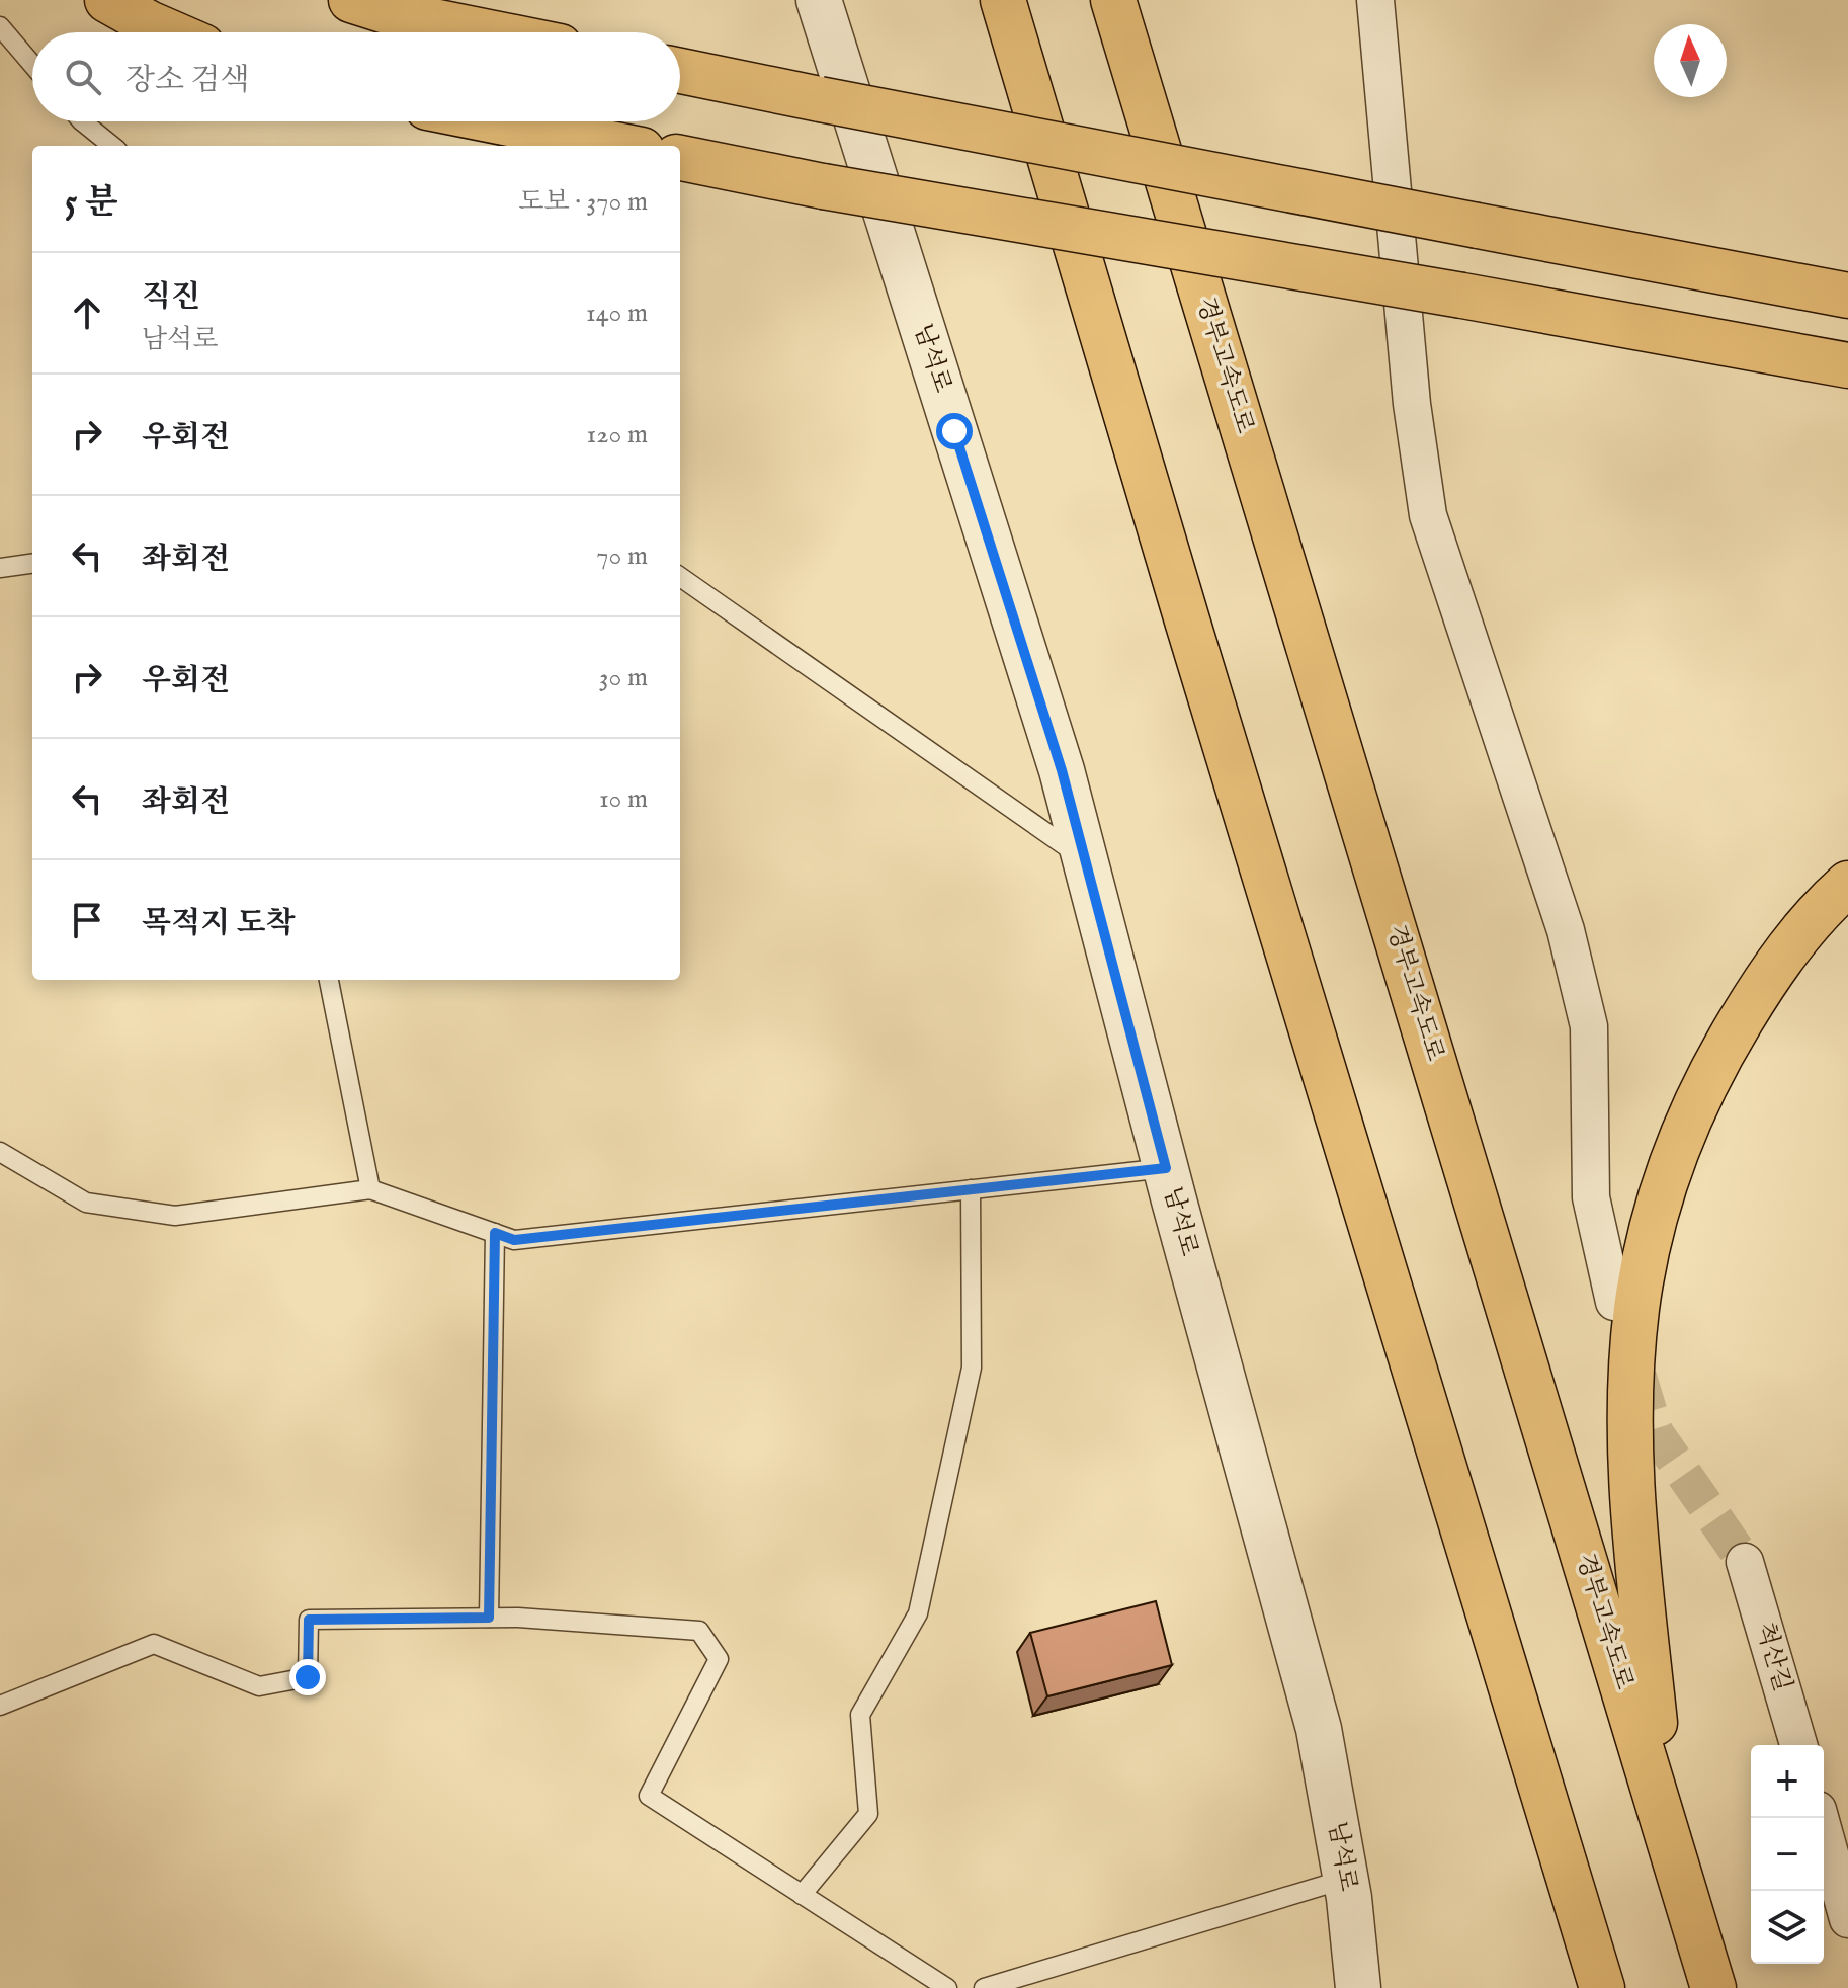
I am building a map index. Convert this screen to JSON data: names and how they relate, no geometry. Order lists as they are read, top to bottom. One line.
{"streets":{"highway":["경부고속도로"],"street":["남석로","척산길"]},"north":"top","page":{"search":"장소 검색","heading":["5 분","도보 · 370 m"],"list":[["직진","남석로","140 m"],["우회전","120 m"],["좌회전","70 m"],["우회전","30 m"],["좌회전","10 m"],"목적지 도착"],"map_buttons":["+","−"]}}
